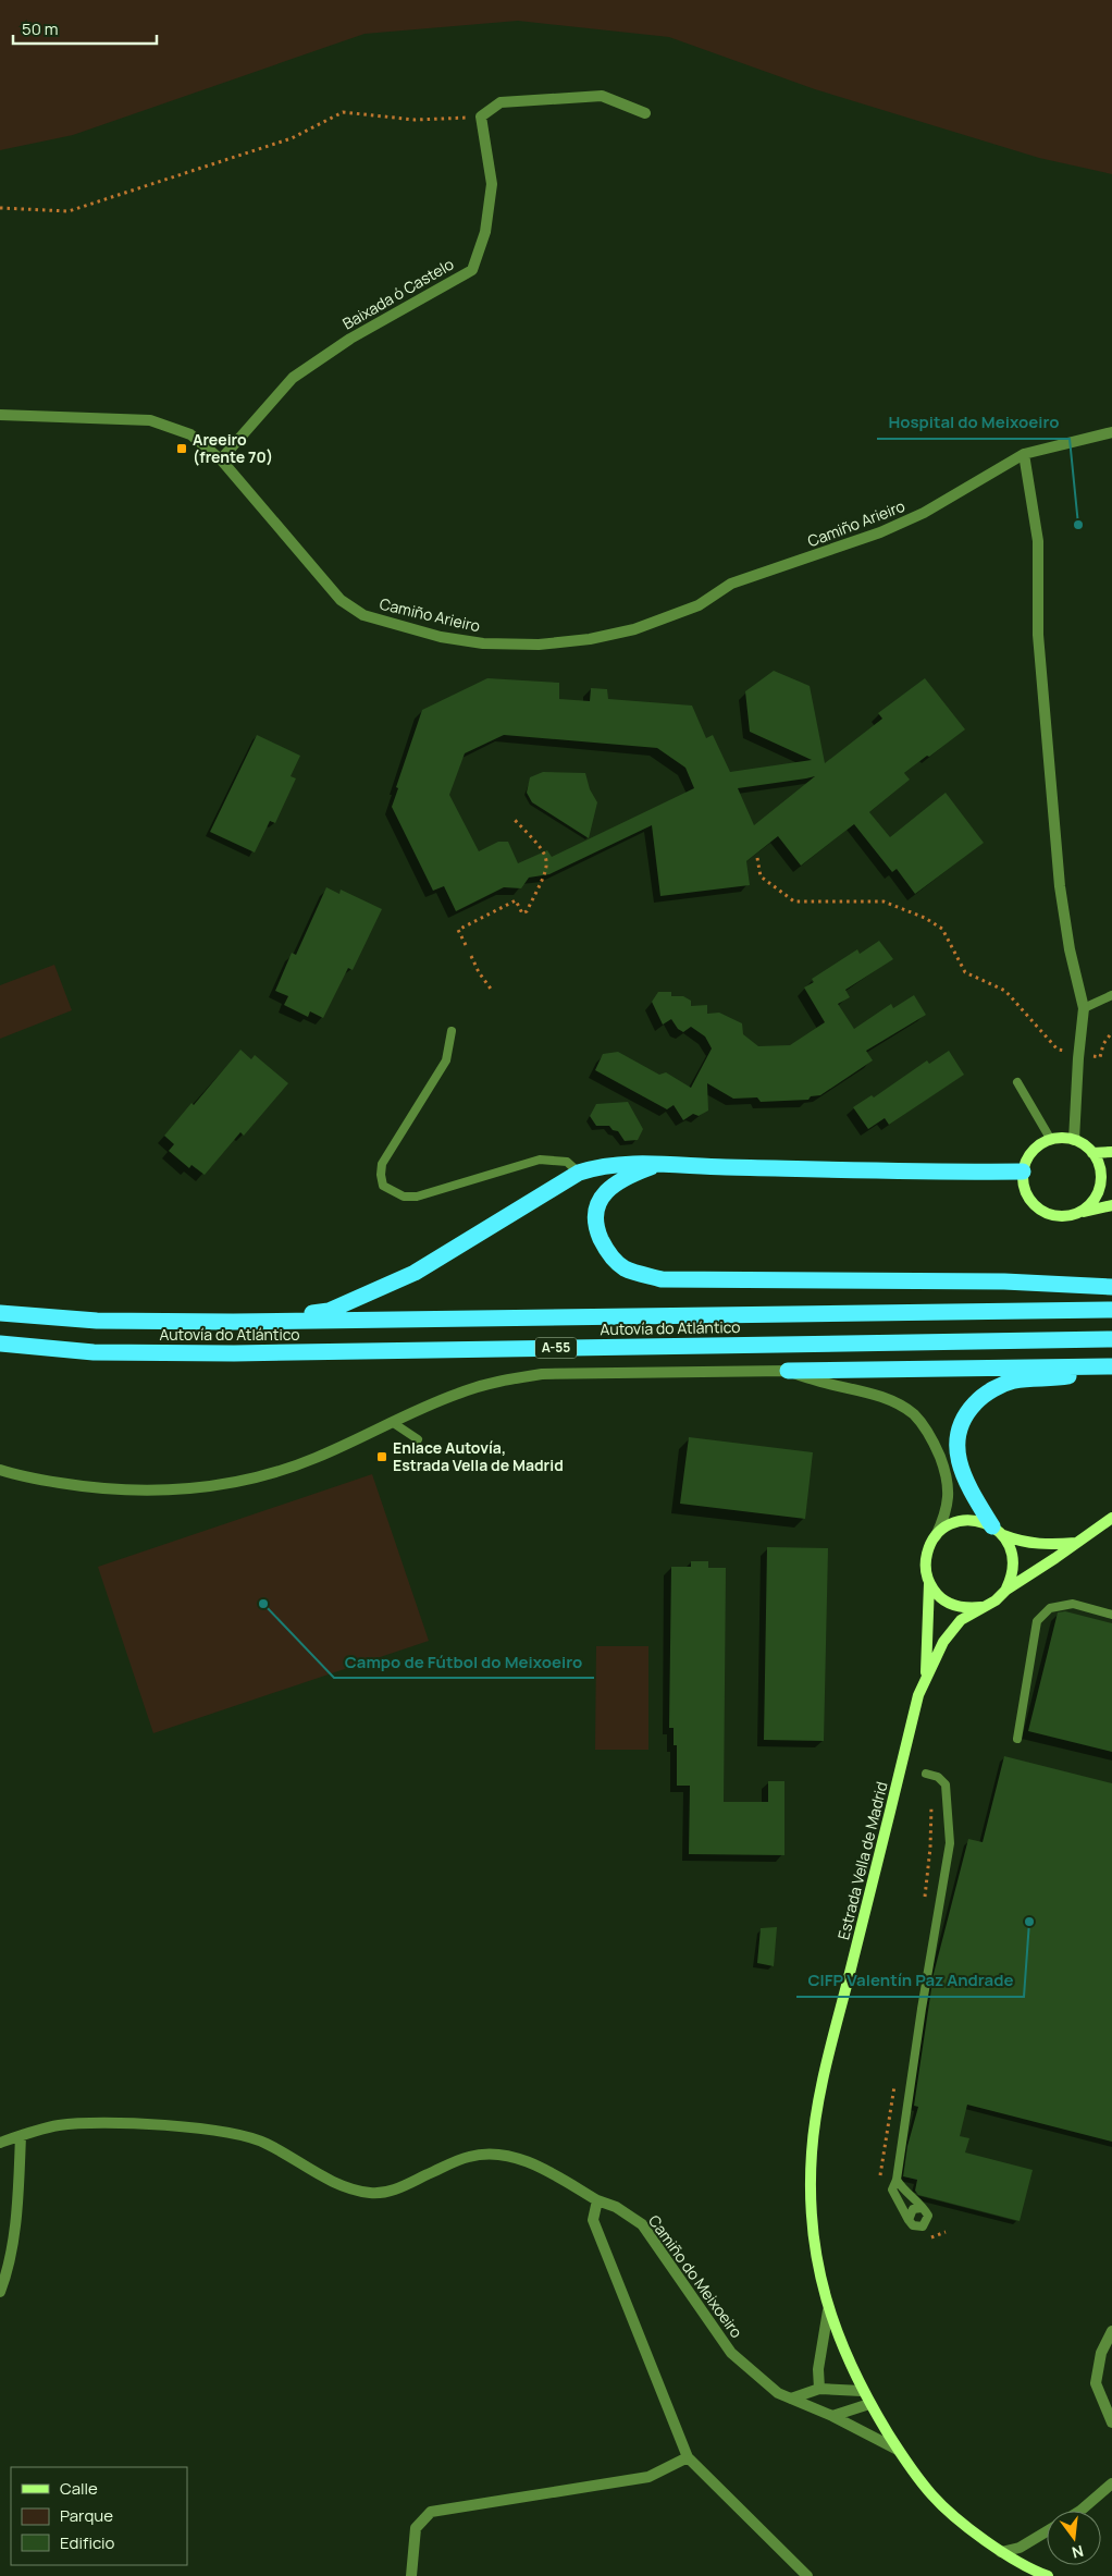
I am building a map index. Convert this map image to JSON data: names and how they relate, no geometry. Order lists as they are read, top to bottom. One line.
{"streets":{"highway":["Autovía do Atlántico","A-55"],"main road":["Estrada Vella de Madrid"],"street":["Baixada ó Castelo","Camiño Arieiro","Camiño do Meixoeiro"]},"crossings":[["Baixada ó Castelo","Camiño Arieiro"],["Estrada Vella de Madrid","Camiño do Meixoeiro"]],"places":{"transit":["Areeiro (frente 70)","Enlace Autovía, Estrada Vella de Madrid"],"other":["Hospital do Meixoeiro","Campo de Fútbol do Meixoeiro","CIFP Valentín Paz Andrade"]},"legend":["Calle","Parque","Edificio"],"scale_bar":"50 m","north":"bottom"}
